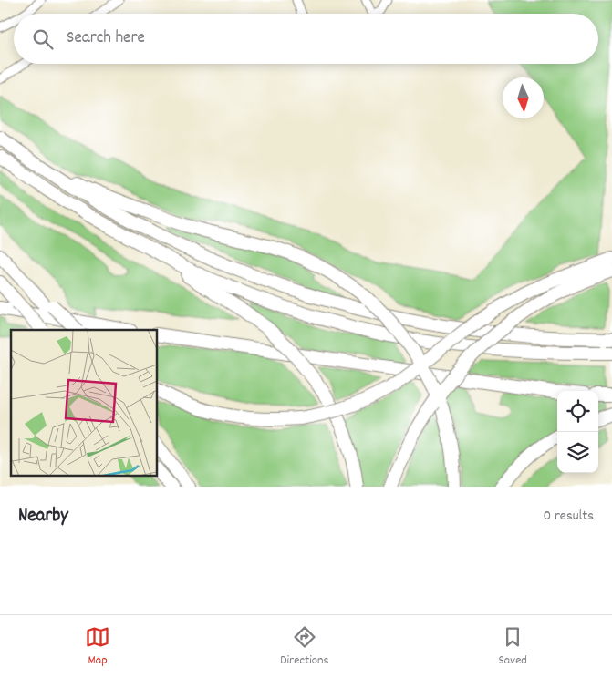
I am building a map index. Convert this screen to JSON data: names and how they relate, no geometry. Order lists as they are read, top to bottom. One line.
{"north":"bottom","page":{"search":"Search here","heading":["Nearby","0 results"],"nav":["Map","Directions","Saved"]}}
